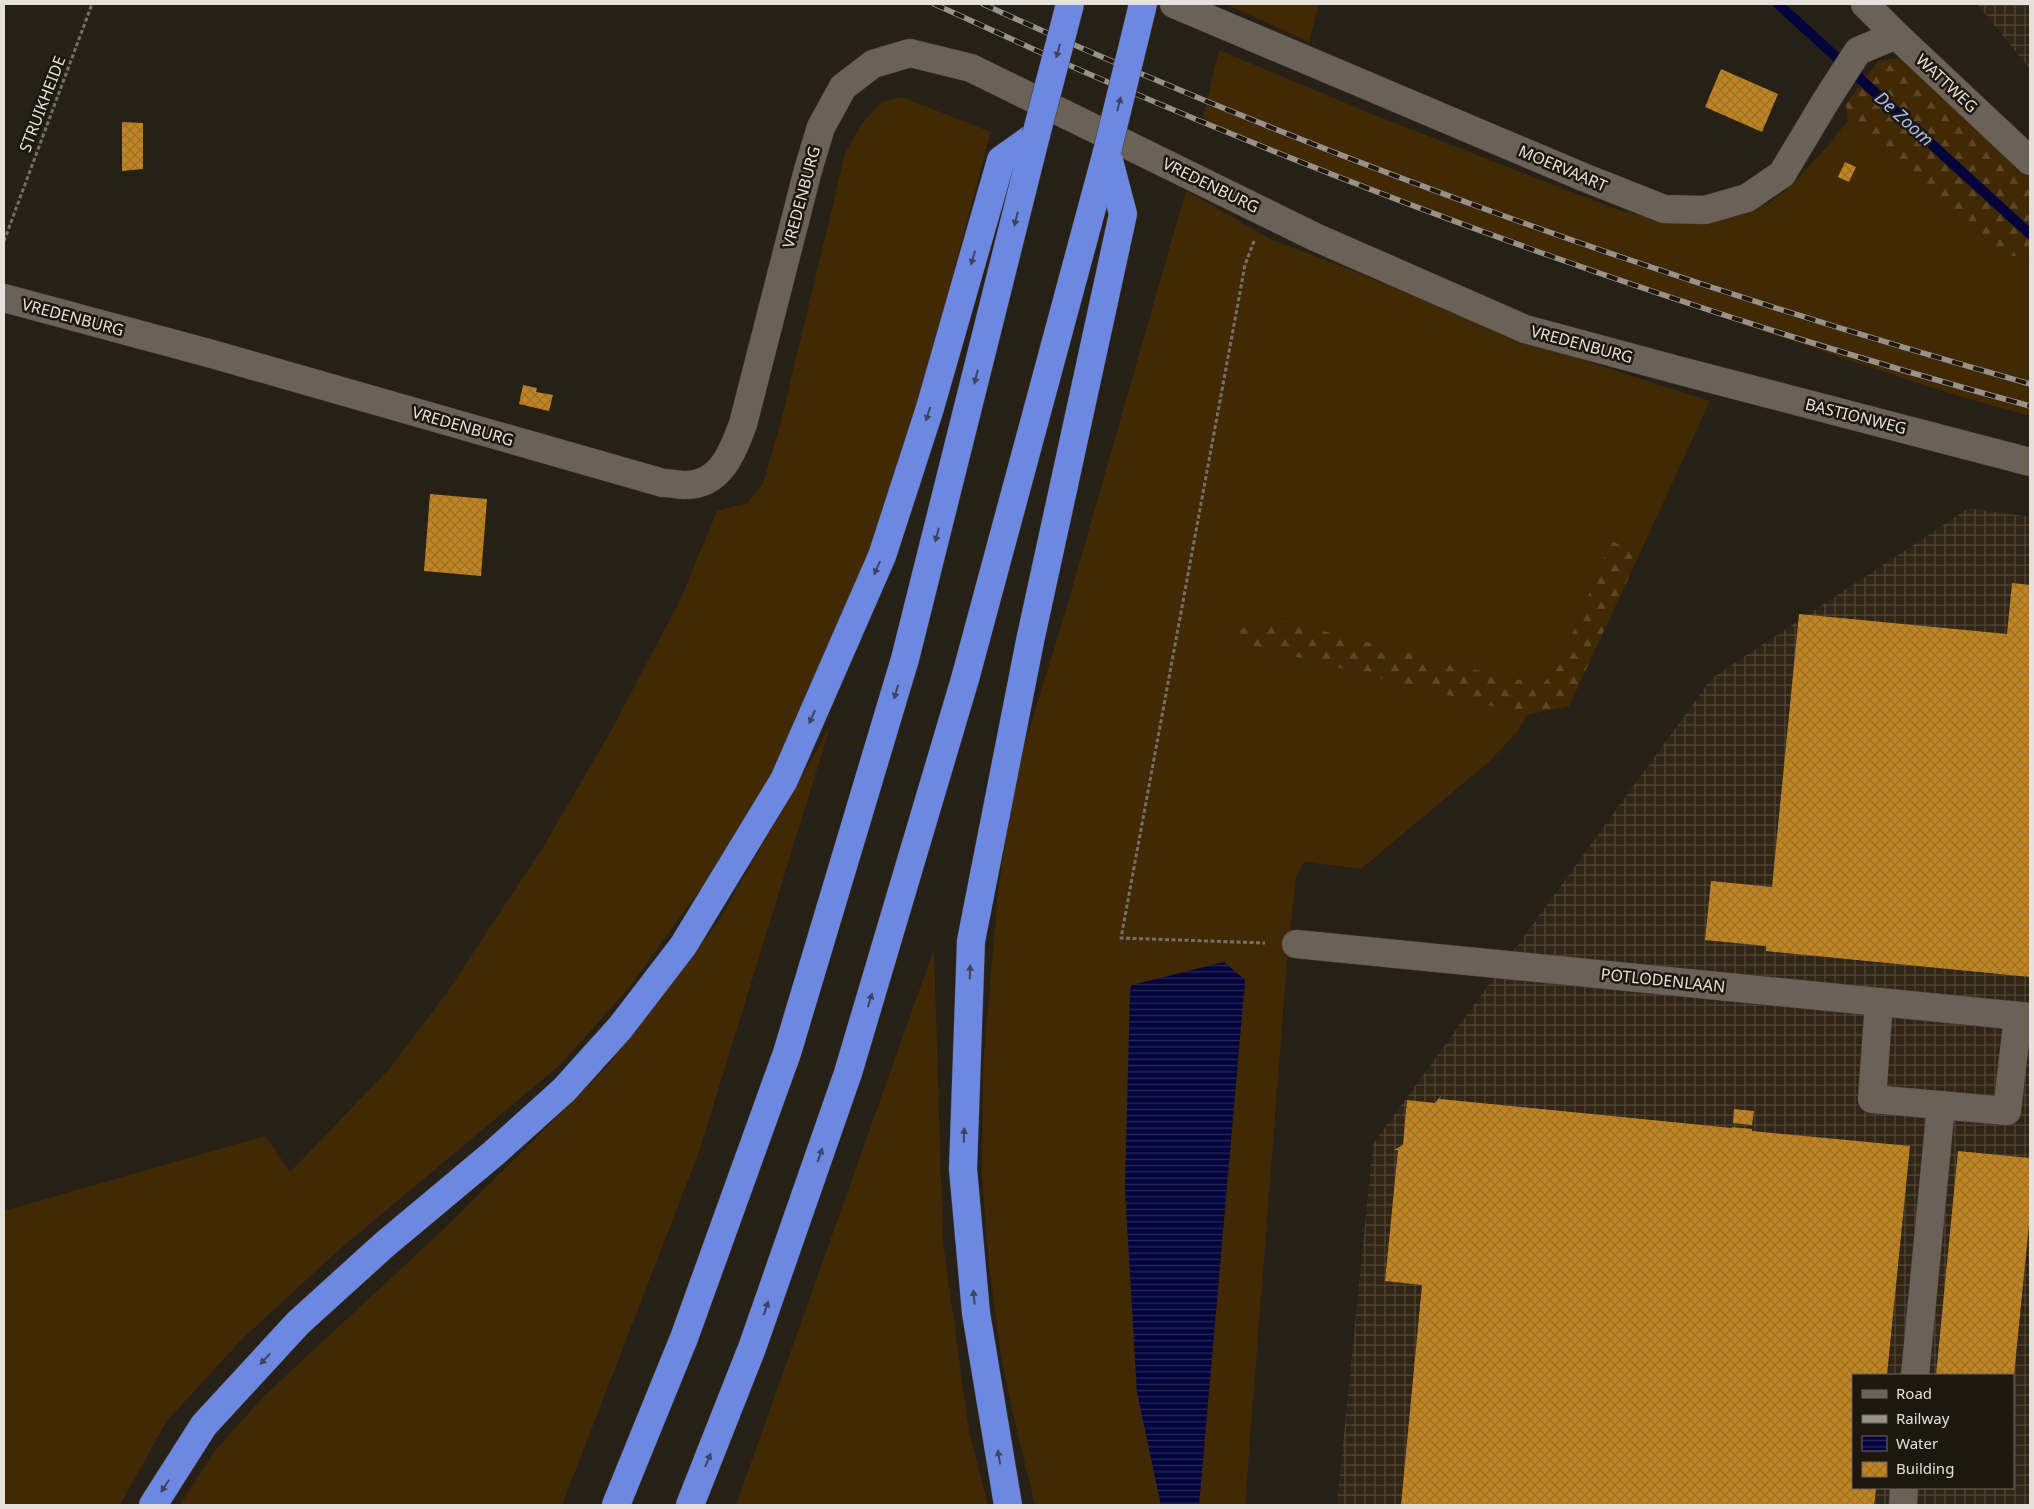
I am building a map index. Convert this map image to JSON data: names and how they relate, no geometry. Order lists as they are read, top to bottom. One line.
{"streets":{"street":["WATTWEG","MOERVAART","VREDENBURG","BASTIONWEG","POTLODENLAAN"],"path":["STRUIKHEIDE"]},"crossings":[["WATTWEG","MOERVAART"],["VREDENBURG","BASTIONWEG"]],"water":["De Zoom"],"legend":["Road","Railway","Water","Building"]}
